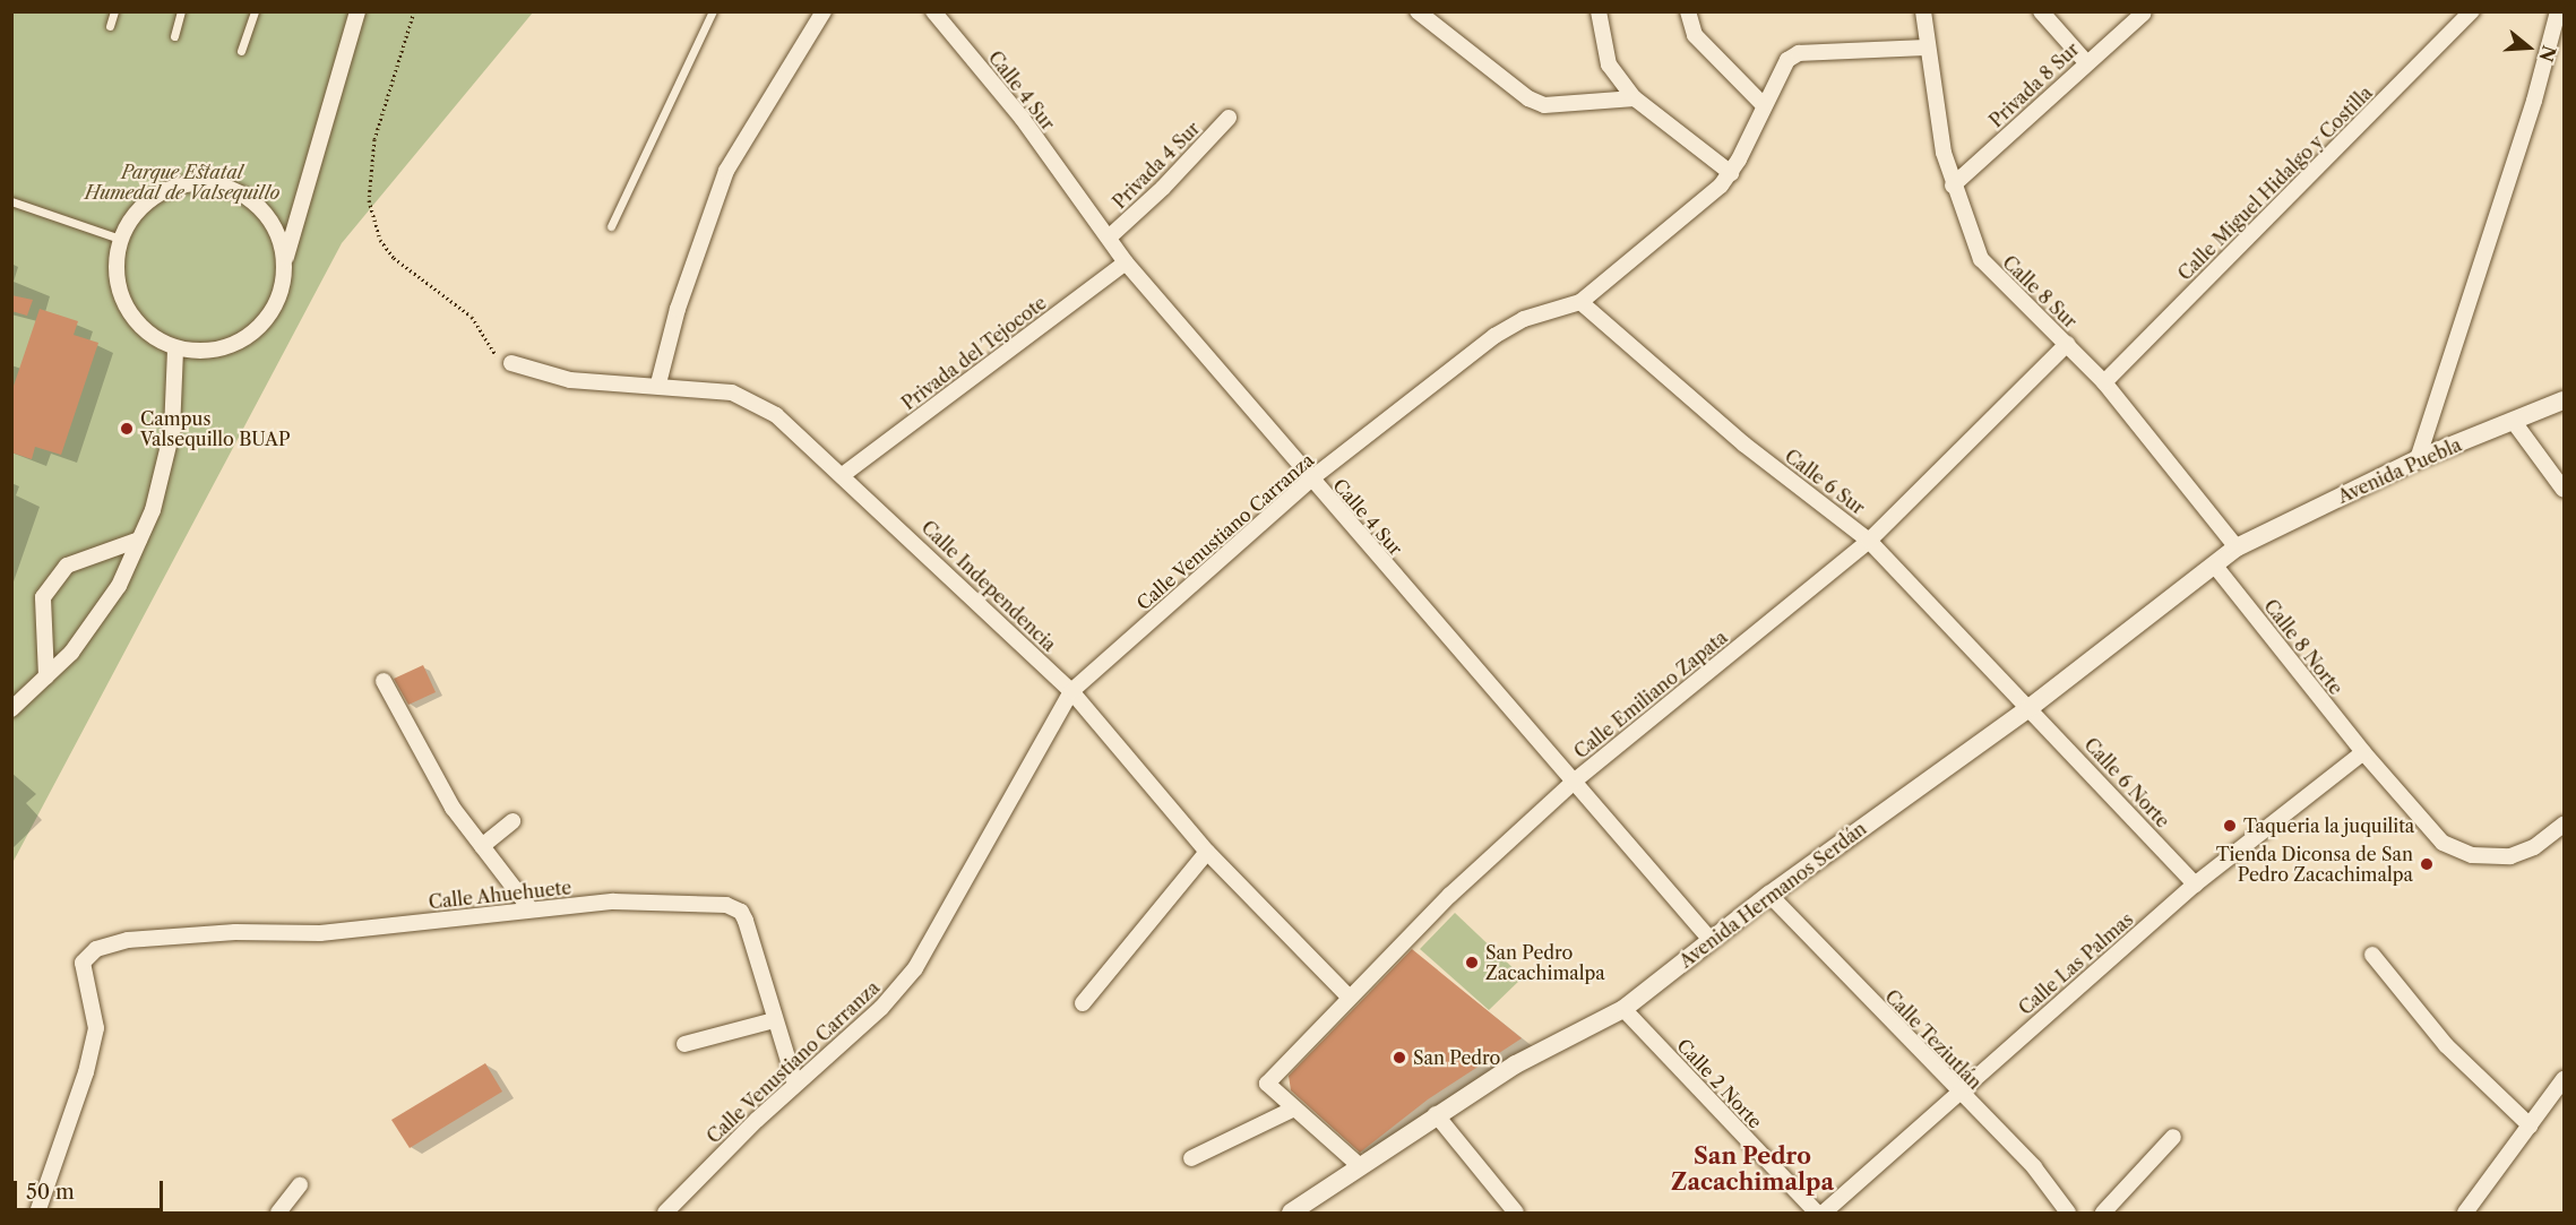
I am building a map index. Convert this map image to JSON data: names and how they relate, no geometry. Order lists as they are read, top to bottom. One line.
{"streets":{"street":["Privada 8 Sur","Calle 4 Sur","Privada 4 Sur","Calle Miguel Hidalgo y Costilla","Calle 8 Sur","Privada del Tejocote","Avenida Puebla","Calle 6 Sur","Calle Venustiano Carranza","Calle Independencia","Calle 8 Norte","Calle Emiliano Zapata","Calle 6 Norte","Calle Ahuehuete","Avenida Hermanos Serdán","Calle Las Palmas","Calle Teziutlán","Calle 2 Norte"]},"crossings":[["Privada 8 Sur","Calle 8 Sur"],["Calle 4 Sur","Privada 4 Sur"],["Calle 4 Sur","Privada del Tejocote"],["Calle 4 Sur","Calle Venustiano Carranza"],["Calle 4 Sur","Calle Emiliano Zapata"],["Calle 4 Sur","Avenida Hermanos Serdán"],["Calle Miguel Hidalgo y Costilla","Calle 8 Sur"],["Calle 8 Sur","Avenida Puebla"],["Calle 8 Sur","Calle Venustiano Carranza"],["Calle 8 Sur","Calle Emiliano Zapata"],["Calle 8 Sur","Avenida Hermanos Serdán"],["Privada del Tejocote","Calle Independencia"],["Avenida Puebla","Avenida Hermanos Serdán"],["Calle 6 Sur","Calle Venustiano Carranza"],["Calle 6 Sur","Calle Emiliano Zapata"],["Calle 6 Sur","Calle 6 Norte"],["Calle 6 Sur","Avenida Hermanos Serdán"],["Calle Venustiano Carranza","Calle Independencia"],["Calle Venustiano Carranza","Calle Ahuehuete"],["Calle Independencia","Calle Emiliano Zapata"],["Calle 8 Norte","Avenida Hermanos Serdán"],["Calle 8 Norte","Calle Las Palmas"],["Calle 6 Norte","Avenida Hermanos Serdán"],["Calle 6 Norte","Calle Las Palmas"],["Avenida Hermanos Serdán","Calle Teziutlán"],["Avenida Hermanos Serdán","Calle 2 Norte"],["Calle Las Palmas","Calle Teziutlán"]],"districts":["San Pedro Zacachimalpa"],"parks":["Parque Estatal Humedal de Valsequillo"],"places":["Campus Valsequillo BUAP","Taqueria la juquilita","Tienda Diconsa de San Pedro Zacachimalpa","San Pedro Zacachimalpa","San Pedro"],"scale_bar":"50 m","north":"right"}
